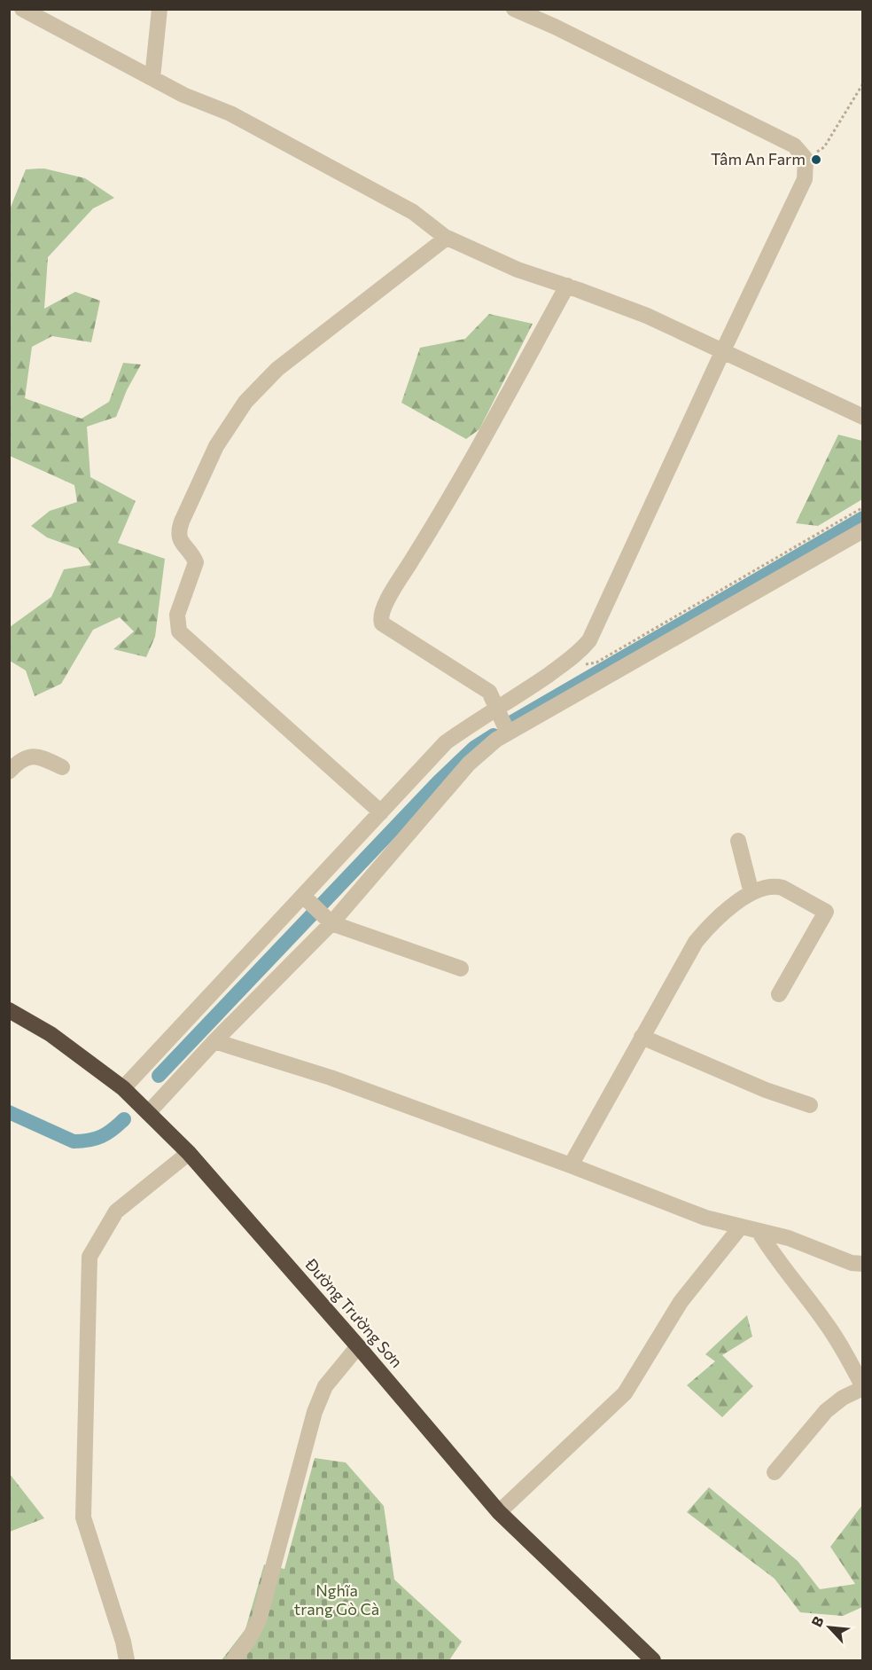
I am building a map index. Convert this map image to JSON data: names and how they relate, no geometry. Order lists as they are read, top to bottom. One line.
{"streets":{"highway":["Đường Trường Sơn"]},"parks":["Nghĩa trang Gò Cà"],"places":["Tâm An Farm"],"north":"top left"}
